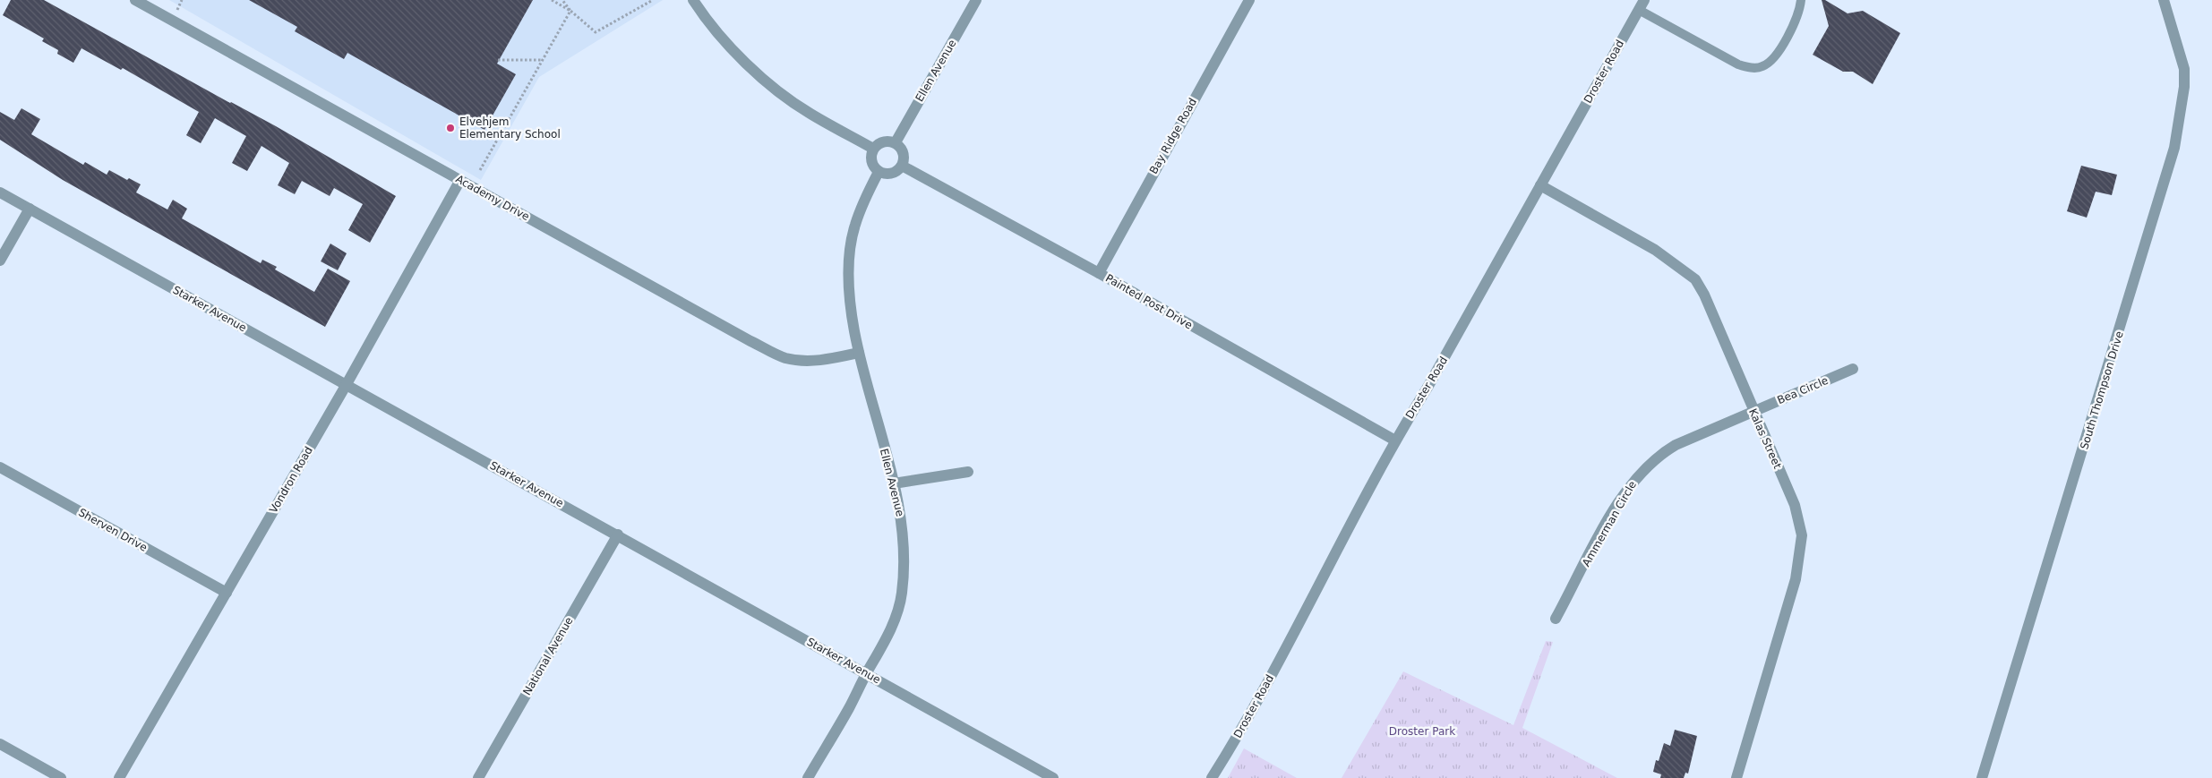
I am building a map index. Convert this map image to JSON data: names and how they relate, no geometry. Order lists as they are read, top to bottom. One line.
{"streets":{"street":["Ellen Avenue","Droster Road","Bay Ridge Road","Academy Drive","Painted Post Drive","Starker Avenue","Bea Circle","South Thompson Drive","Kalas Street","Vondron Road","Ammerman Circle","Sherven Drive","National Avenue"]},"crossings":[["Ellen Avenue","Academy Drive"],["Ellen Avenue","Painted Post Drive"],["Ellen Avenue","Starker Avenue"],["Droster Road","Painted Post Drive"],["Droster Road","Kalas Street"],["Bay Ridge Road","Painted Post Drive"],["Academy Drive","Vondron Road"],["Starker Avenue","Vondron Road"],["Starker Avenue","National Avenue"],["Bea Circle","Kalas Street"],["Bea Circle","Ammerman Circle"],["Kalas Street","Ammerman Circle"],["Vondron Road","Sherven Drive"]],"parks":["Droster Park"],"places":["Elvehjem Elementary School"]}
